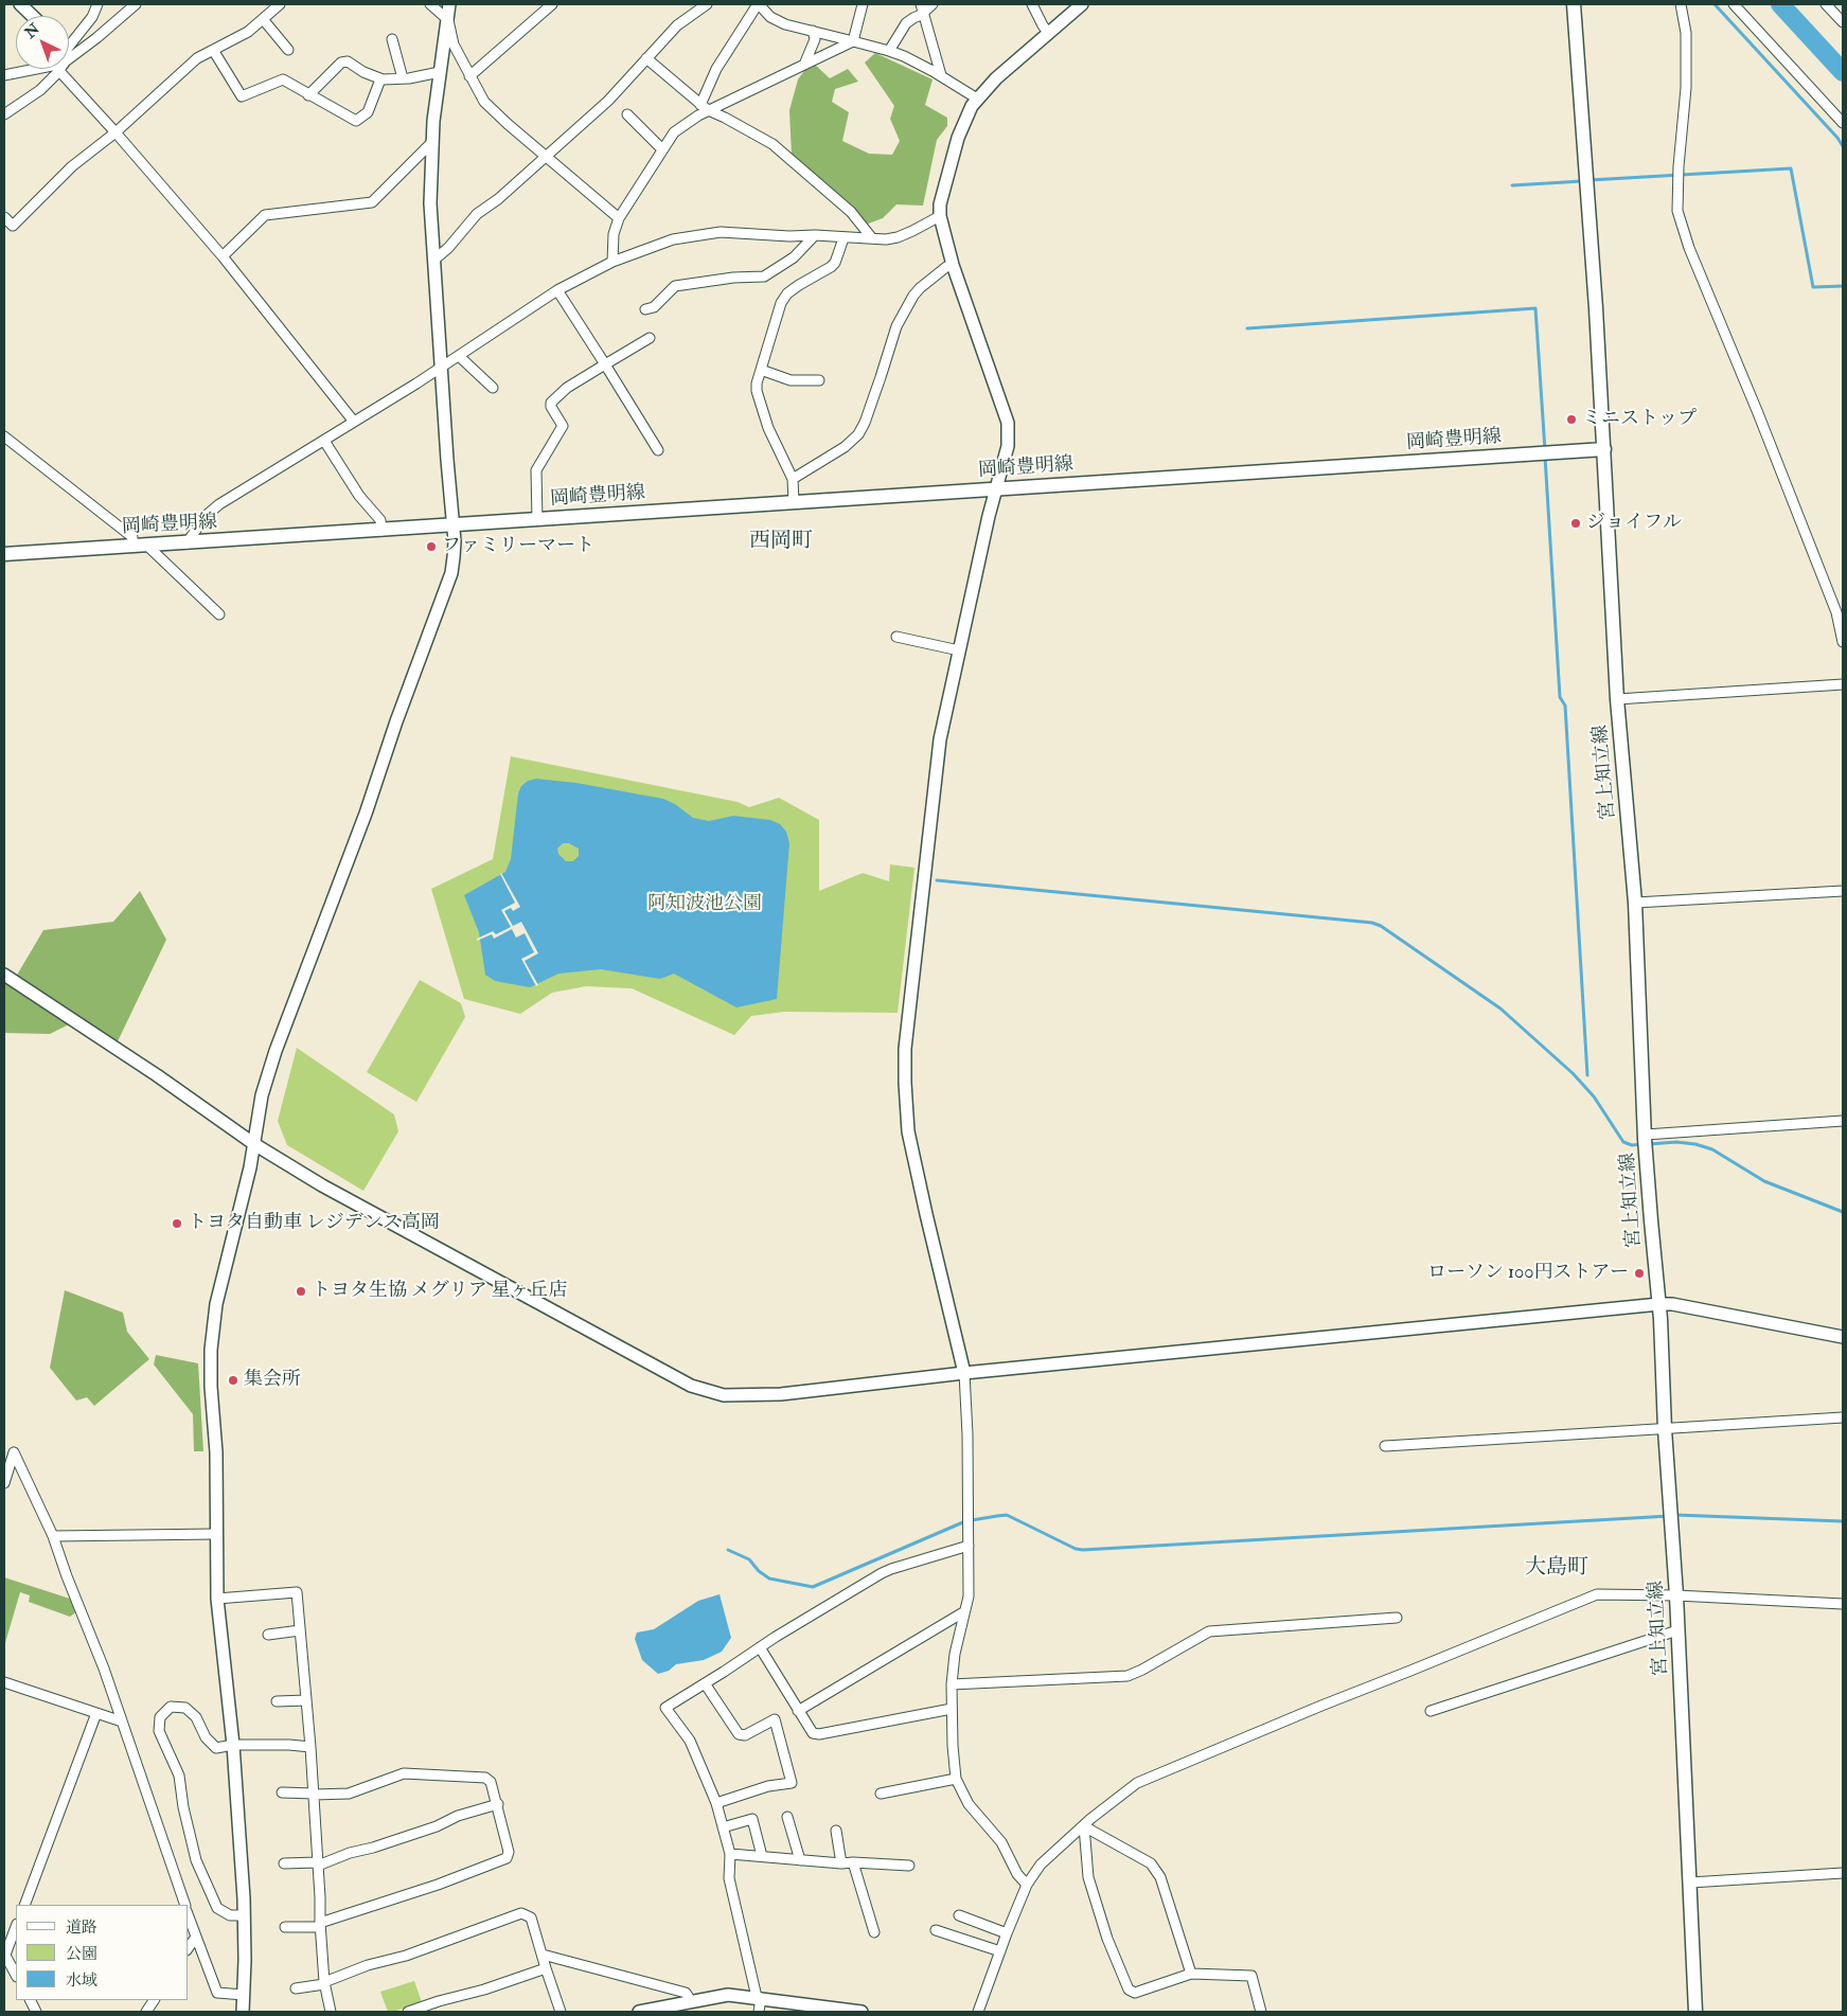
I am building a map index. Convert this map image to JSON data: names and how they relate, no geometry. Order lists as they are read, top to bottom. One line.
{"streets":{"main road":["岡崎豊明線","宮上知立線"]},"crossings":[["岡崎豊明線","宮上知立線"]],"districts":["西岡町","大島町"],"parks":["阿知波池公園"],"places":["ミニストップ","ジョイフル","ファミリーマート","トヨタ自動車 レジデンス高岡","ローソン 100円ストアー","トヨタ生協 メグリア 星ヶ丘店","集会所"],"legend":["道路","公園","水域"],"north":"top left"}
